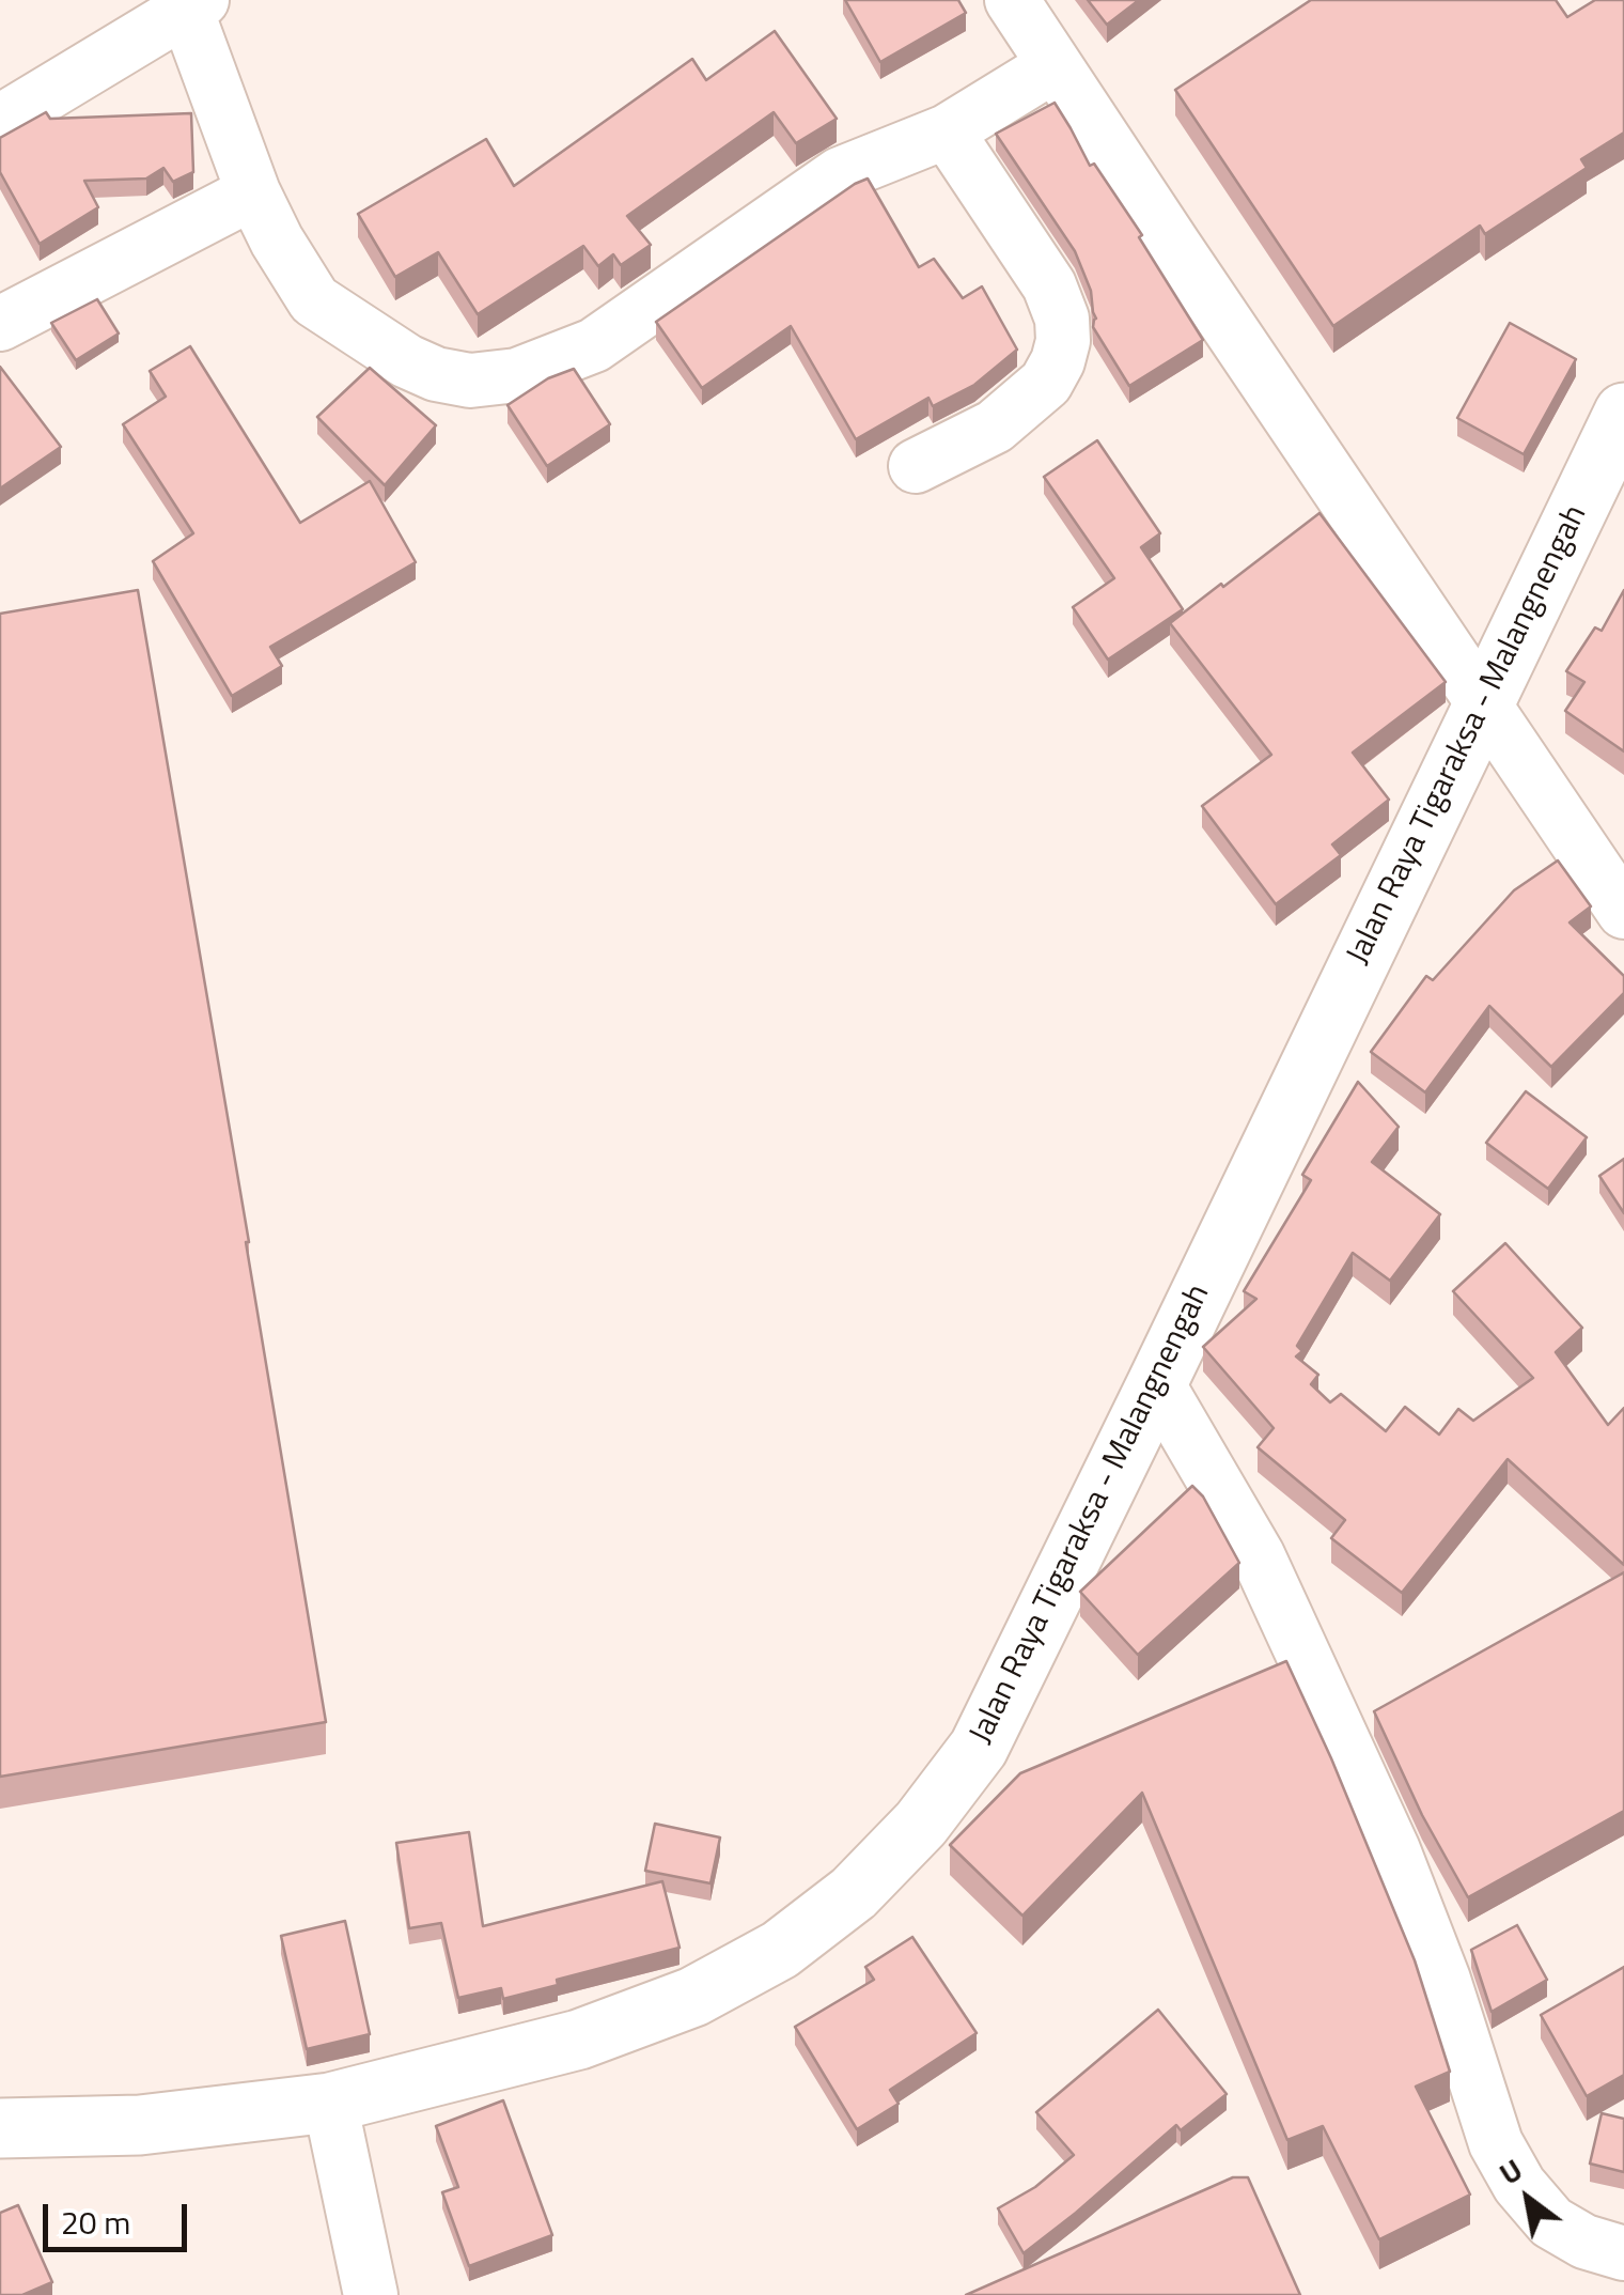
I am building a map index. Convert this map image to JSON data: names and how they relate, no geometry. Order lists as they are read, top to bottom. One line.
{"streets":{"main road":["Jalan Raya Tigaraksa - Malangnengah"]},"scale_bar":"20 m","north":"top left"}
